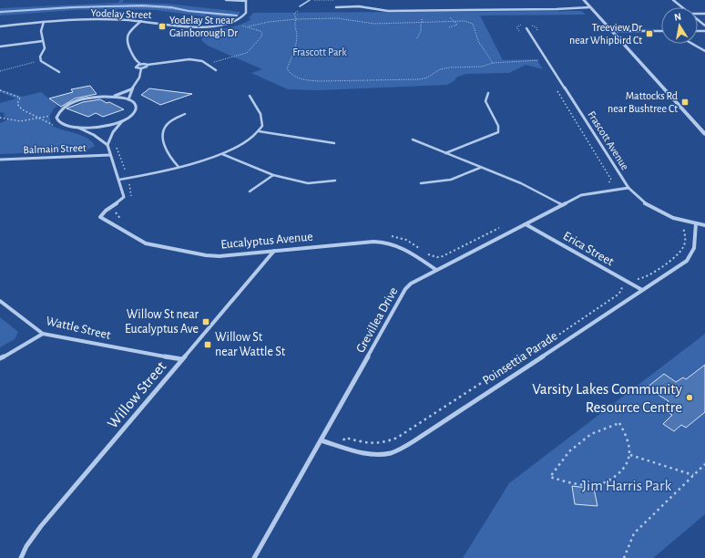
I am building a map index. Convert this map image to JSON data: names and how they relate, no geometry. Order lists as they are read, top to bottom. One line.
{"streets":{"street":["Yodelay Street","Frascott Avenue","Balmain Street","Eucalyptus Avenue","Erica Street","Grevillea Drive","Wattle Street","Poinsettia Parade","Willow Street"]},"crossings":[["Frascott Avenue","Grevillea Drive"],["Frascott Avenue","Poinsettia Parade"],["Eucalyptus Avenue","Grevillea Drive"],["Eucalyptus Avenue","Willow Street"],["Erica Street","Grevillea Drive"],["Erica Street","Poinsettia Parade"],["Grevillea Drive","Poinsettia Parade"],["Wattle Street","Willow Street"]],"parks":["Frascott Park","Jim Harris Park"],"places":{"transit":["Yodelay St near Gainborough Dr","Treeview Dr near Whipbird Ct","Mattocks Rd near Bushtree Ct","Willow St near Eucalyptus Ave","Willow St near Wattle St"],"other":["Varsity Lakes Community Resource Centre"]},"north":"top"}
